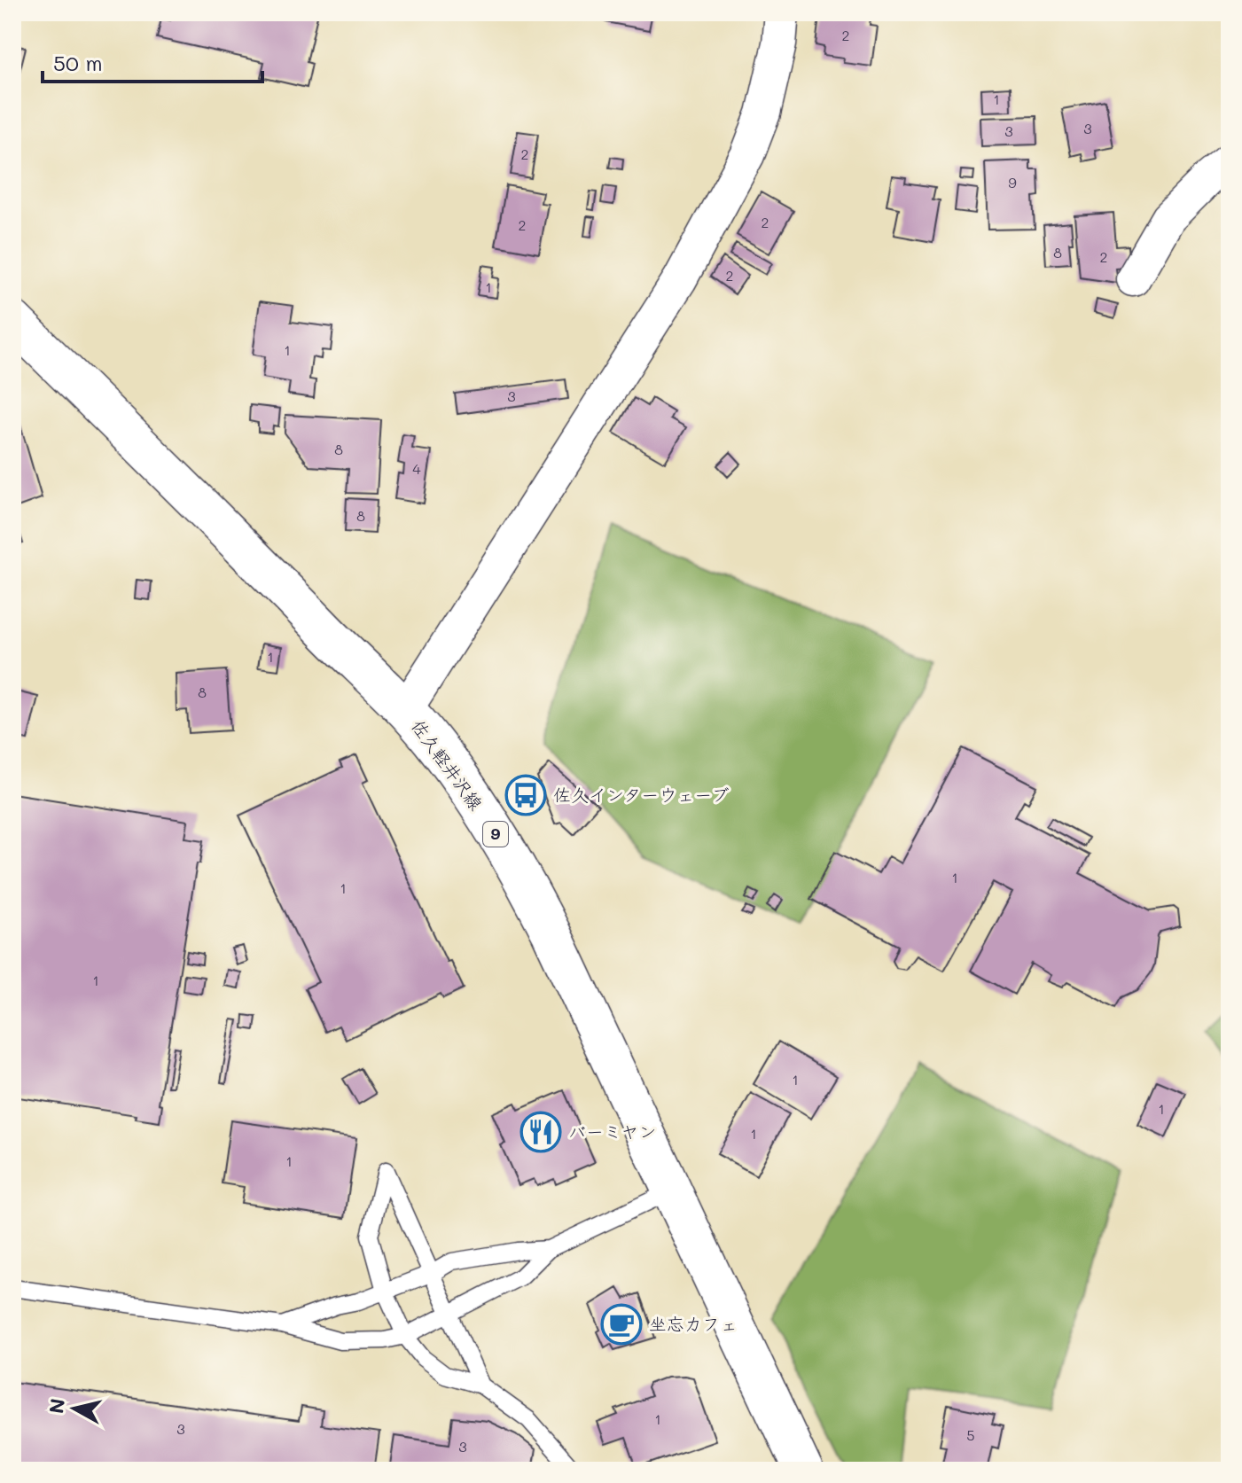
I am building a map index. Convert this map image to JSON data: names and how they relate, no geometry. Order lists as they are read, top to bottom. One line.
{"streets":{"main road":["佐久軽井沢線","9"]},"places":{"bus stop":["佐久インターウェーブ"],"restaurant":["バーミヤン"],"cafe":["坐忘カフェ"]},"house_numbers":["2","1","3","3","2","9","2","2","8","2","2","1","1","3","8","4","8","1","8","1","1","1","1","1","1","1","1","3","5","3"],"scale_bar":"50 m","north":"left"}
